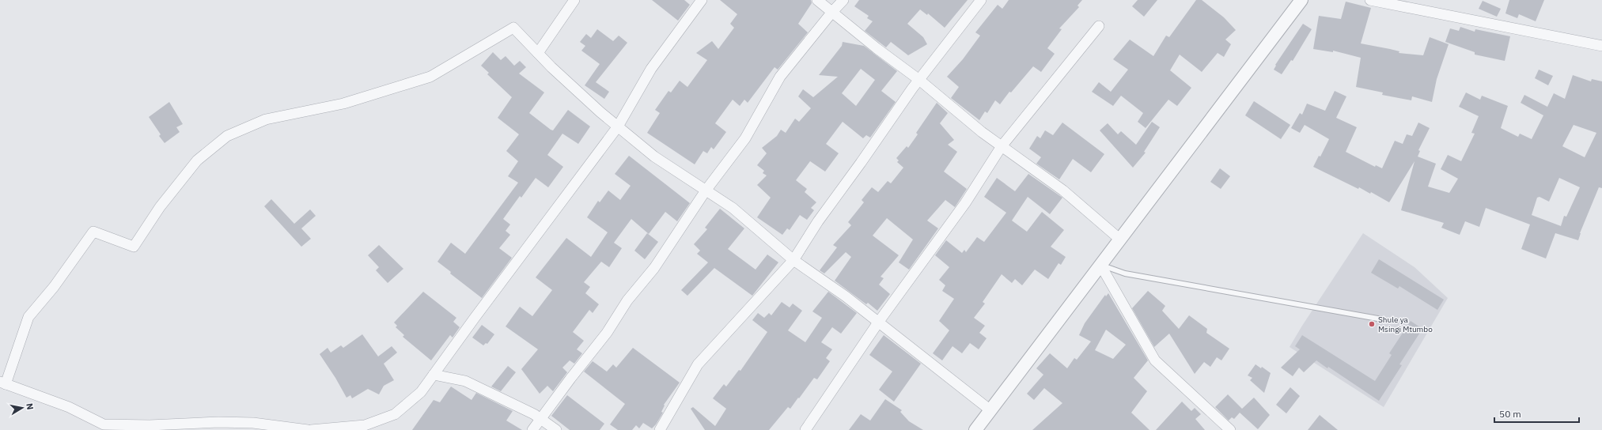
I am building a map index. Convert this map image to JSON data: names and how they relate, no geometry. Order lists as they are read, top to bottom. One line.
{"places":["Shule ya Msingi Mtumbo"],"scale_bar":"50 m","north":"right"}
